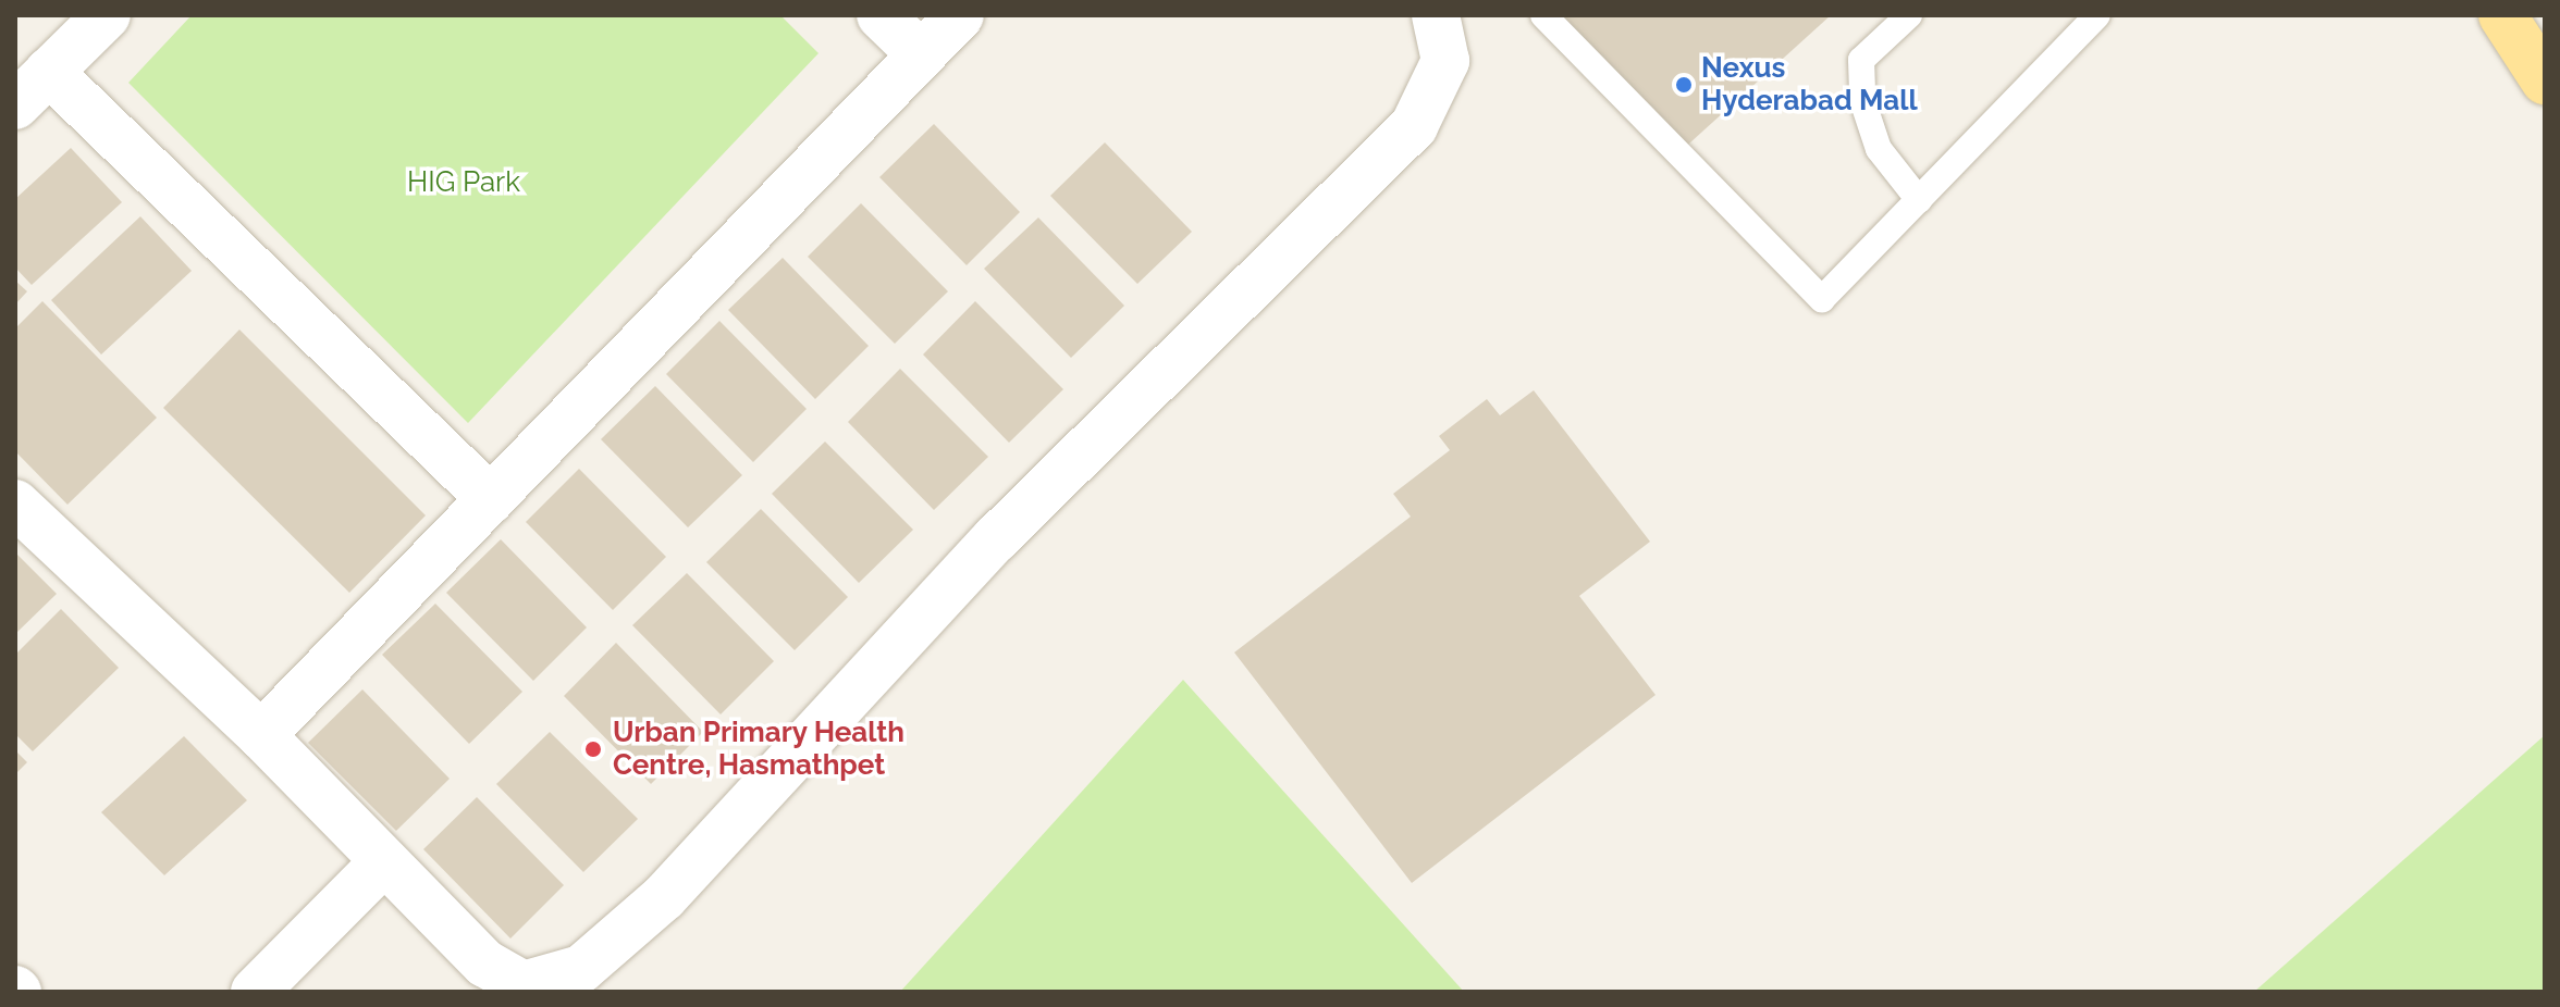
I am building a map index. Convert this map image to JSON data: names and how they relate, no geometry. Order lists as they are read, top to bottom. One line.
{"parks":["HIG Park"],"places":["Nexus Hyderabad Mall","Urban Primary Health Centre, Hasmathpet"]}
